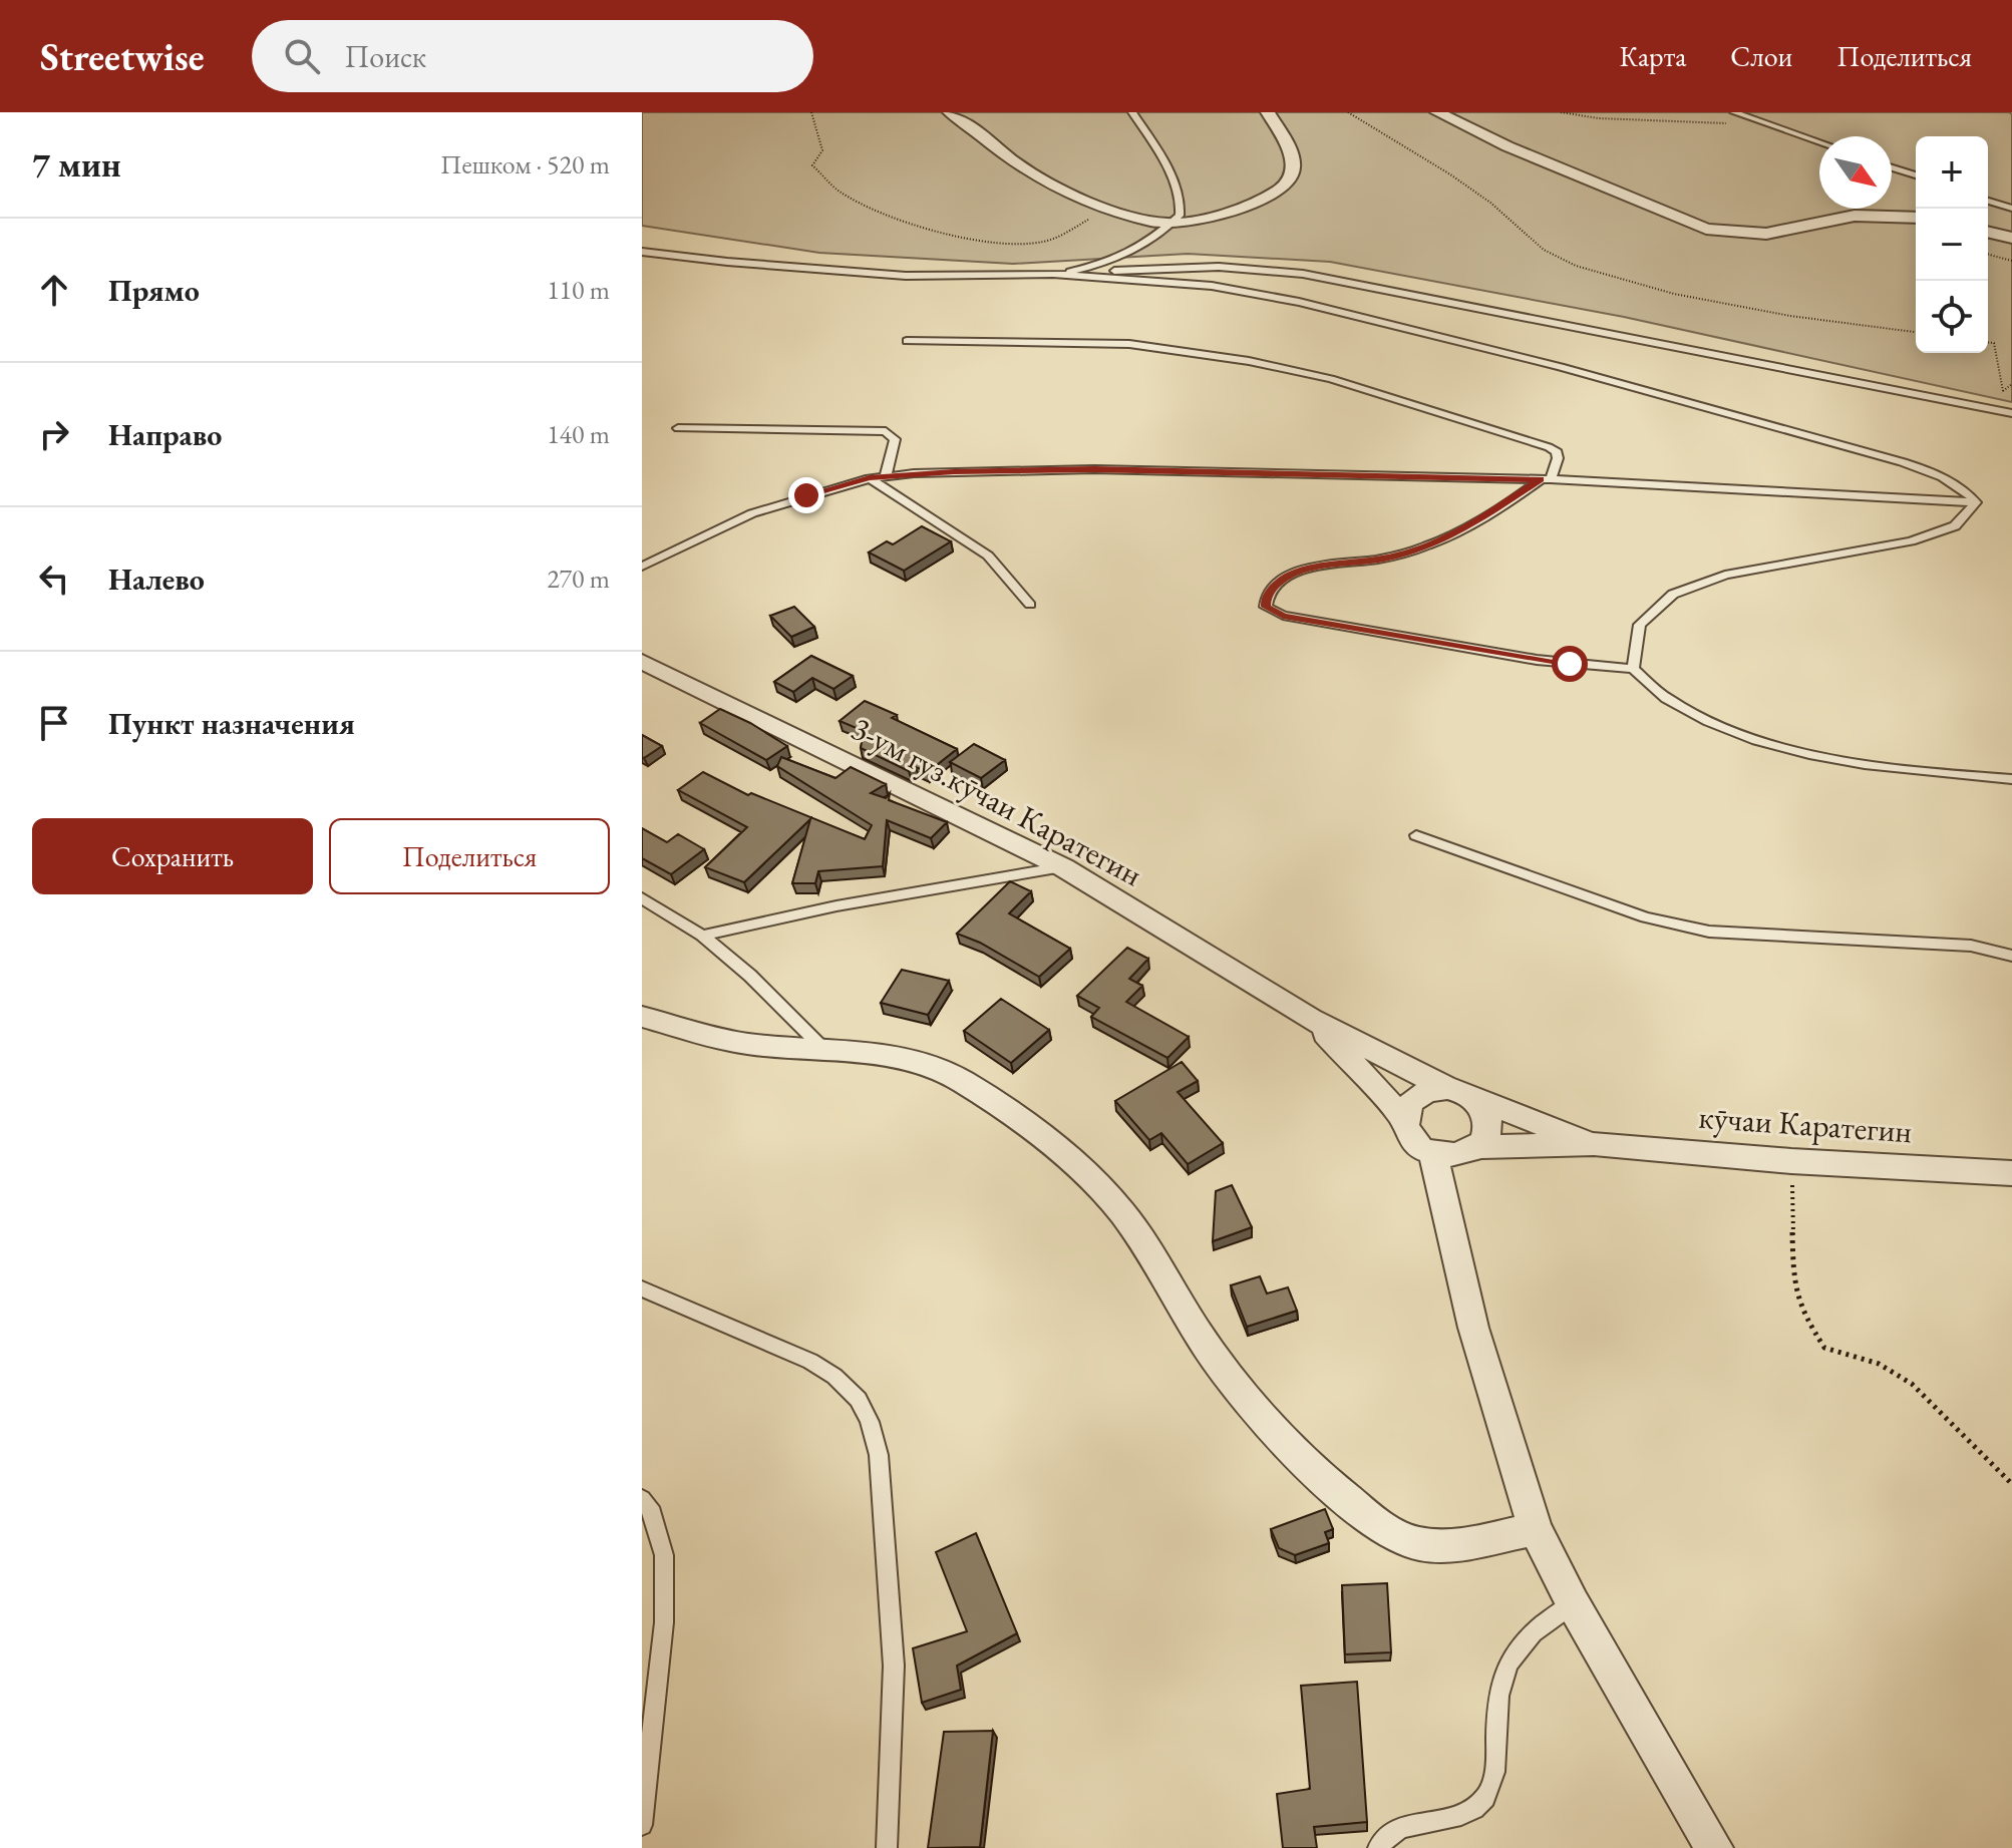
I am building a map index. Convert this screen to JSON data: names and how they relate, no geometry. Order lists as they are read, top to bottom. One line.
{"streets":{"street":["3-ум гуз.кӯчаи Каратегин","кӯчаи Каратегин"]},"crossings":[["3-ум гуз.кӯчаи Каратегин","кӯчаи Каратегин"]],"north":"bottom right","page":{"header":"Streetwise","search":"Поиск","nav":["Карта","Слои","Поделиться"],"heading":["7 мин","Пешком · 520 m"],"map_buttons":["+","−"],"list":[["Прямо","110 m"],["Направо","140 m"],["Налево","270 m"],"Пункт назначения"],"buttons":["Сохранить","Поделиться"]}}
